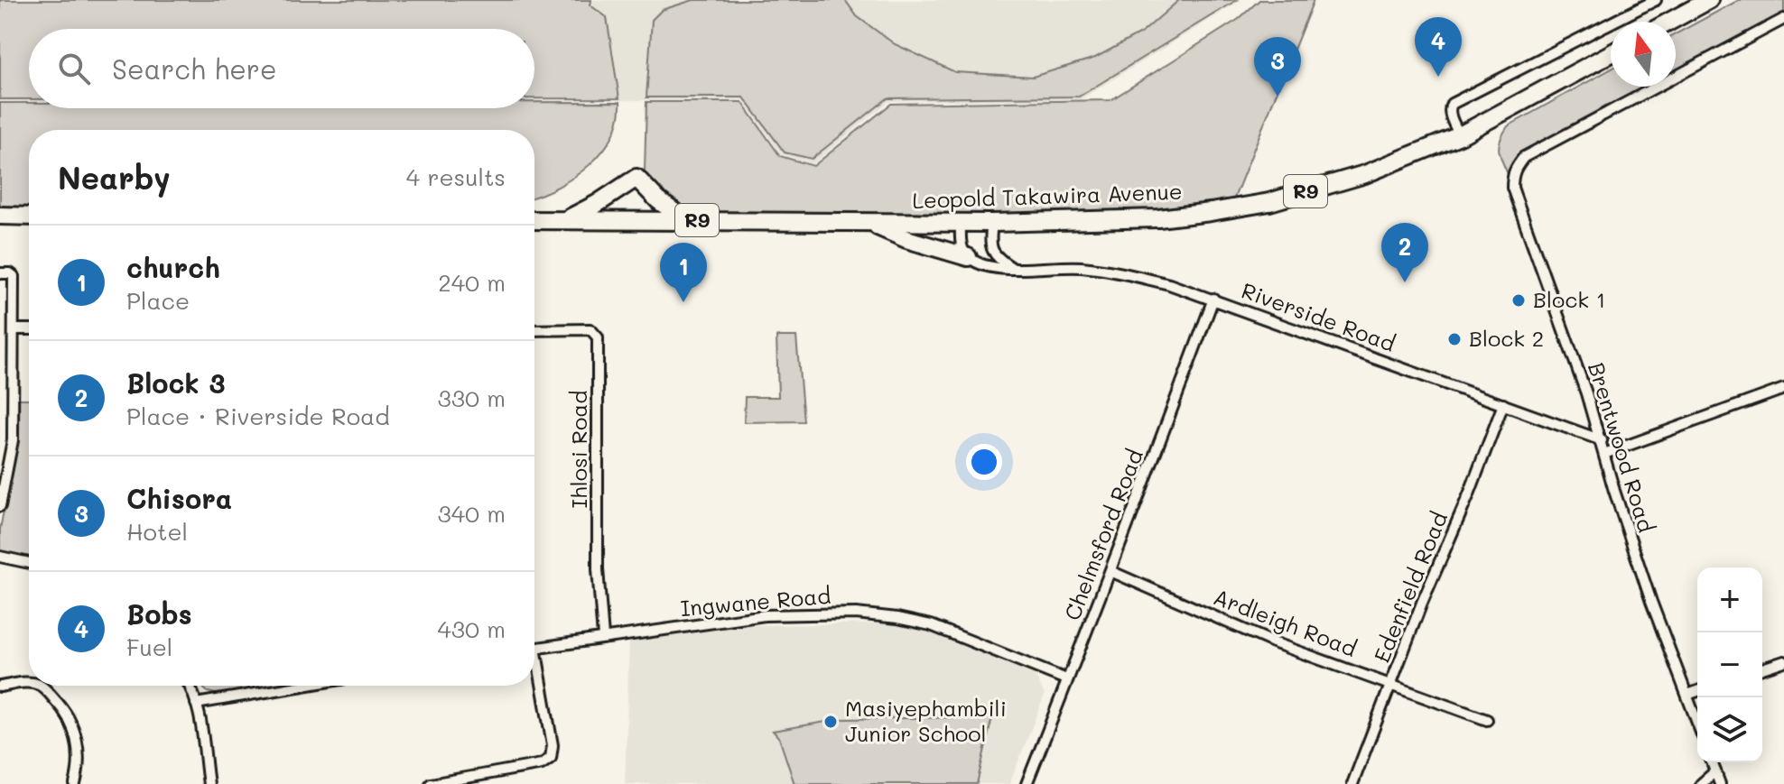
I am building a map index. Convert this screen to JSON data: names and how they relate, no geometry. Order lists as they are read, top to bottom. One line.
{"streets":{"highway":["R9","Leopold Takawira Avenue"],"street":["Riverside Road","Brentwood Road","Ihlosi Road","Chelmsford Road","Edenfield Road","Ingwane Road","Ardleigh Road"]},"crossings":[["Riverside Road","Brentwood Road"],["Riverside Road","Chelmsford Road"],["Riverside Road","Edenfield Road"],["Ihlosi Road","Ingwane Road"],["Chelmsford Road","Ingwane Road"],["Chelmsford Road","Ardleigh Road"],["Edenfield Road","Ardleigh Road"]],"places":["Block 1","Block 2","Masiyephambili Junior School"],"north":"top","page":{"pins":["4","3","2","1"],"search":"Search here","heading":["Nearby","4 results"],"list":[{"mark":"1","name":"church","note":"Place","value":"240 m"},{"mark":"2","name":"Block 3","note":"Place · Riverside Road","value":"330 m"},{"mark":"3","name":"Chisora","note":"Hotel","value":"340 m"},{"mark":"4","name":"Bobs","note":"Fuel","value":"430 m"}],"map_buttons":["+","−"]}}
